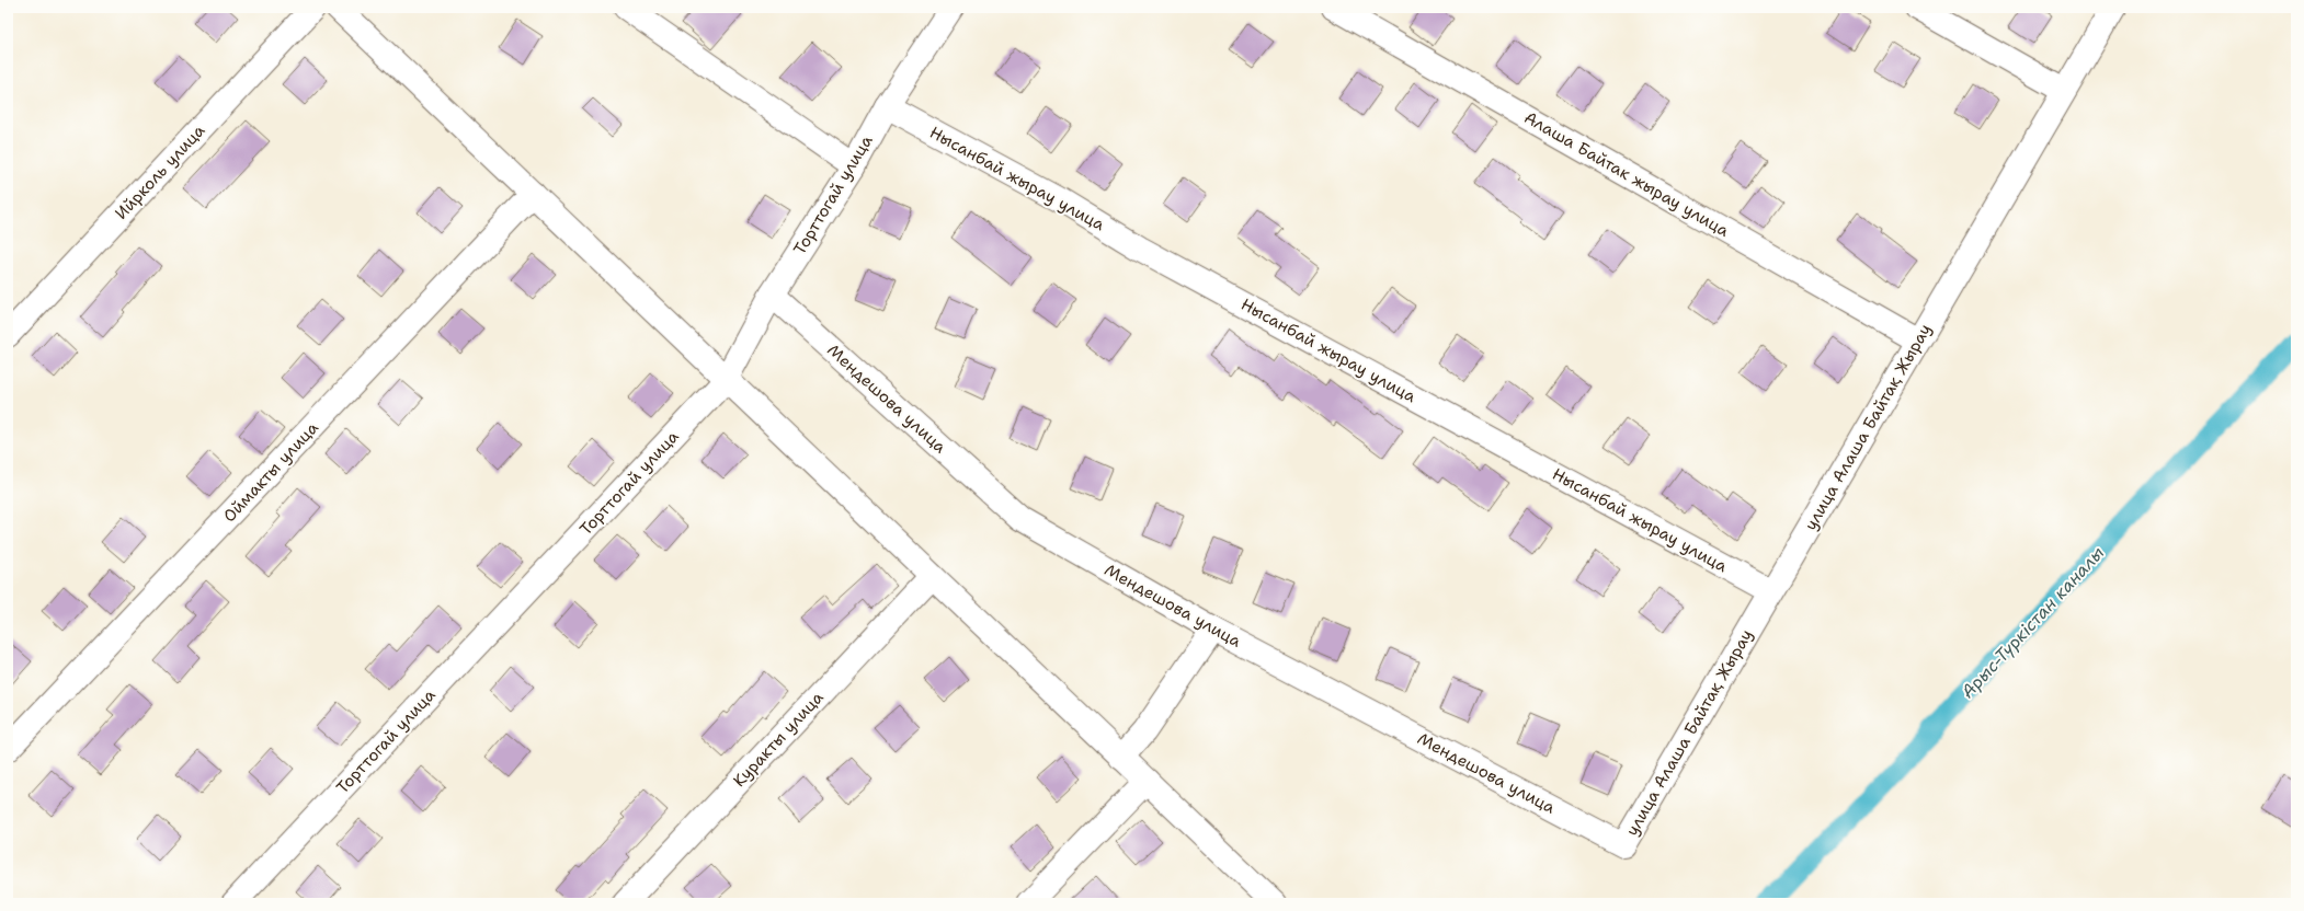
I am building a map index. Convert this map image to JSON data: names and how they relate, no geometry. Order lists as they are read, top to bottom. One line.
{"streets":{"street":["Ийрколь улица","Алаша Байтак жырау улица","Нысанбай жырау улица","Торттогай улица","Мендешова улица","улица Алаша Байтақ Жырау","Оймакты улица","Куракты улица"]},"crossings":[["Алаша Байтак жырау улица","улица Алаша Байтақ Жырау"],["Нысанбай жырау улица","Торттогай улица"],["Нысанбай жырау улица","улица Алаша Байтақ Жырау"],["Торттогай улица","Мендешова улица"],["Мендешова улица","улица Алаша Байтақ Жырау"]],"water":["Арыс-Түркістан каналы"]}
